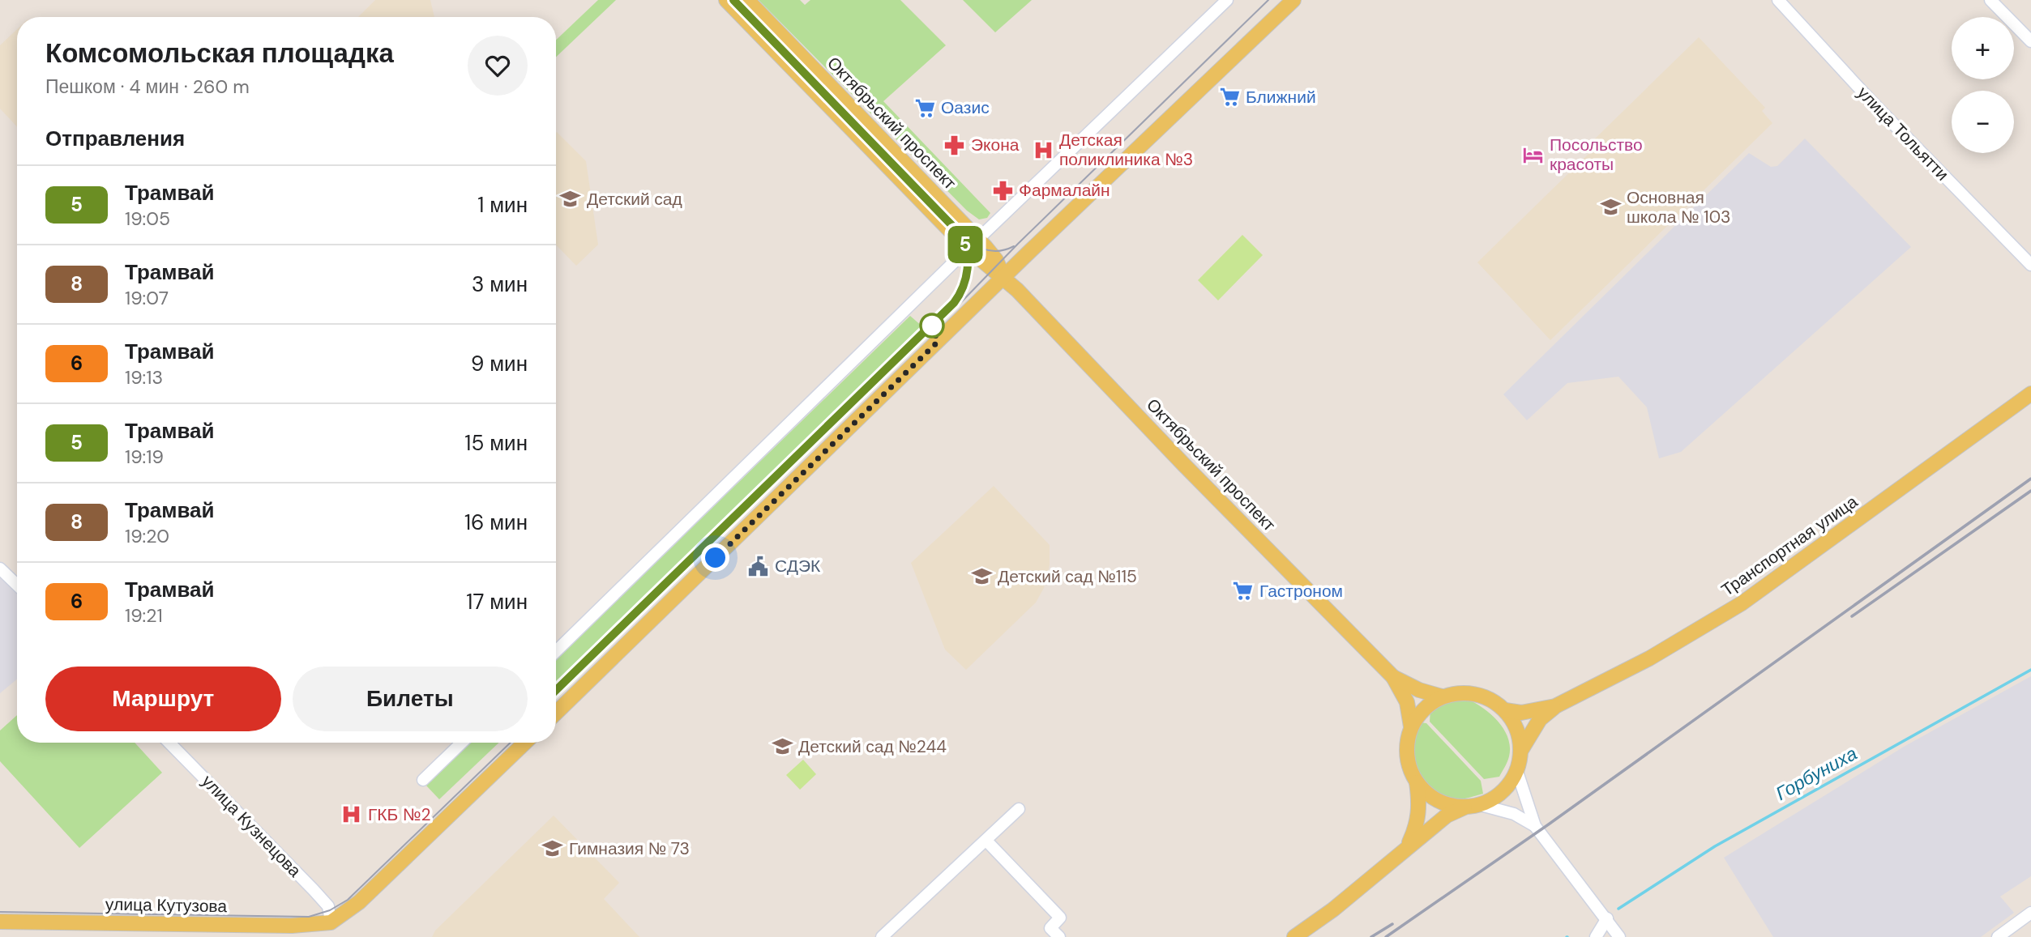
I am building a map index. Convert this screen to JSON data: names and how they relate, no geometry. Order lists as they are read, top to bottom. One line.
{"streets":{"main road":["Октябрьский проспект","Транспортная улица","улица Кутузова"],"street":["улица Тольятти","улица Кузнецова"]},"crossings":[["Октябрьский проспект","Транспортная улица"],["улица Кузнецова","улица Кутузова"]],"water":["Горбуниха"],"places":{"supermarket":["Ближний","Оазис","Гастроном"],"pharmacy":["Экона","Фармалайн"],"hospital":["Детская поликлиника №3","ГКБ №2"],"hotel":["Посольство красоты"],"school or university":["Детский сад","Основная школа № 103","Детский сад №115","Детский сад №244","Гимназия № 73"],"public building":["СДЭК"]},"lines":["tram line 5"],"page":{"on_map":"5","map_buttons":["+","−"],"heading":[["Комсомольская площадка","Пешком · 4 мин · 260 m"],"Отправления"],"list":[{"mark":"5","name":"Трамвай","note":"19:05","value":"1 мин"},{"mark":"8","name":"Трамвай","note":"19:07","value":"3 мин"},{"mark":"6","name":"Трамвай","note":"19:13","value":"9 мин"},{"mark":"5","name":"Трамвай","note":"19:19","value":"15 мин"},{"mark":"8","name":"Трамвай","note":"19:20","value":"16 мин"},{"mark":"6","name":"Трамвай","note":"19:21","value":"17 мин"}],"buttons":["Маршрут","Билеты"]}}
